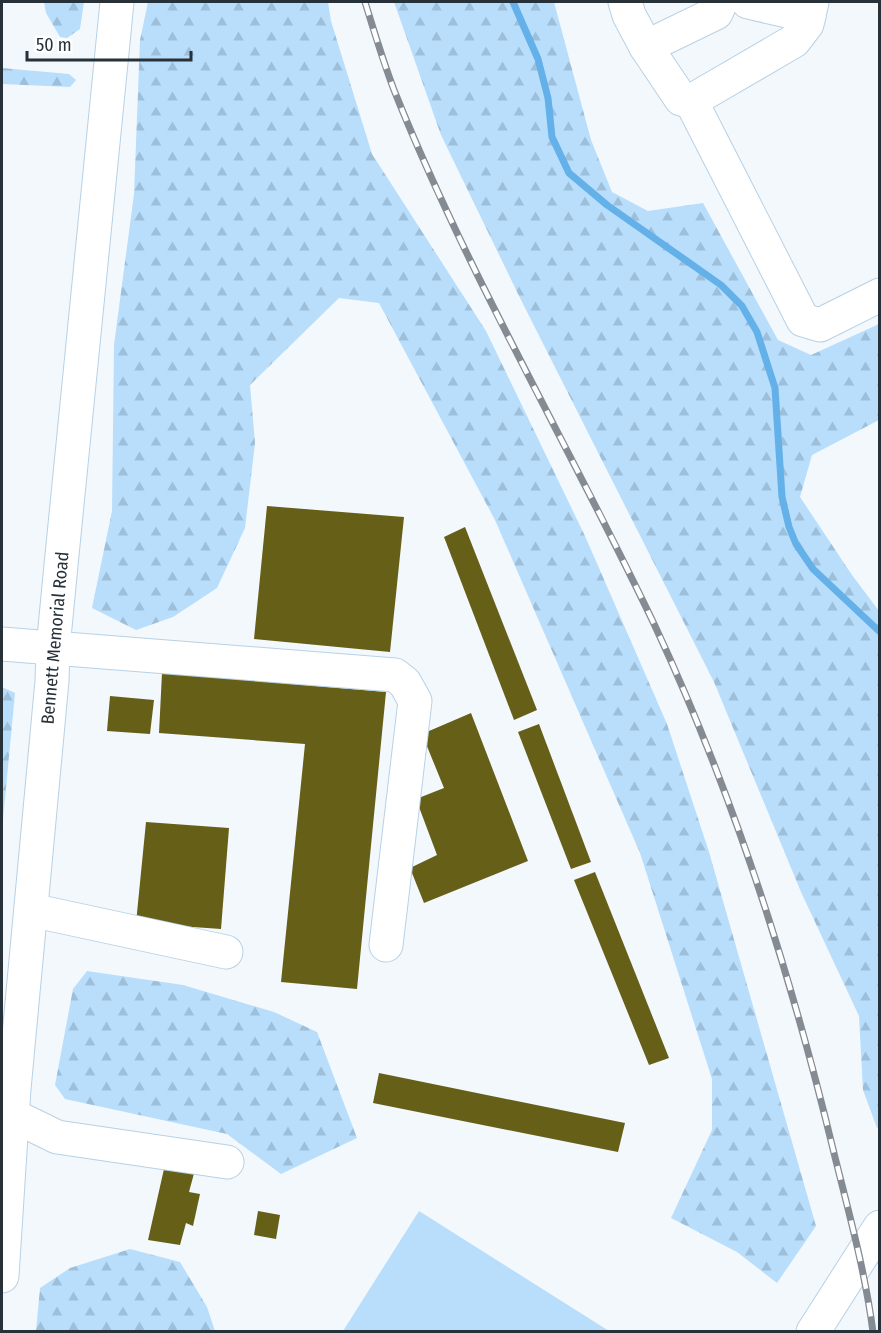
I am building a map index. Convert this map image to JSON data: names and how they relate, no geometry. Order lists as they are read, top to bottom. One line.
{"streets":{"street":["Bennett Memorial Road"]},"scale_bar":"50 m"}
